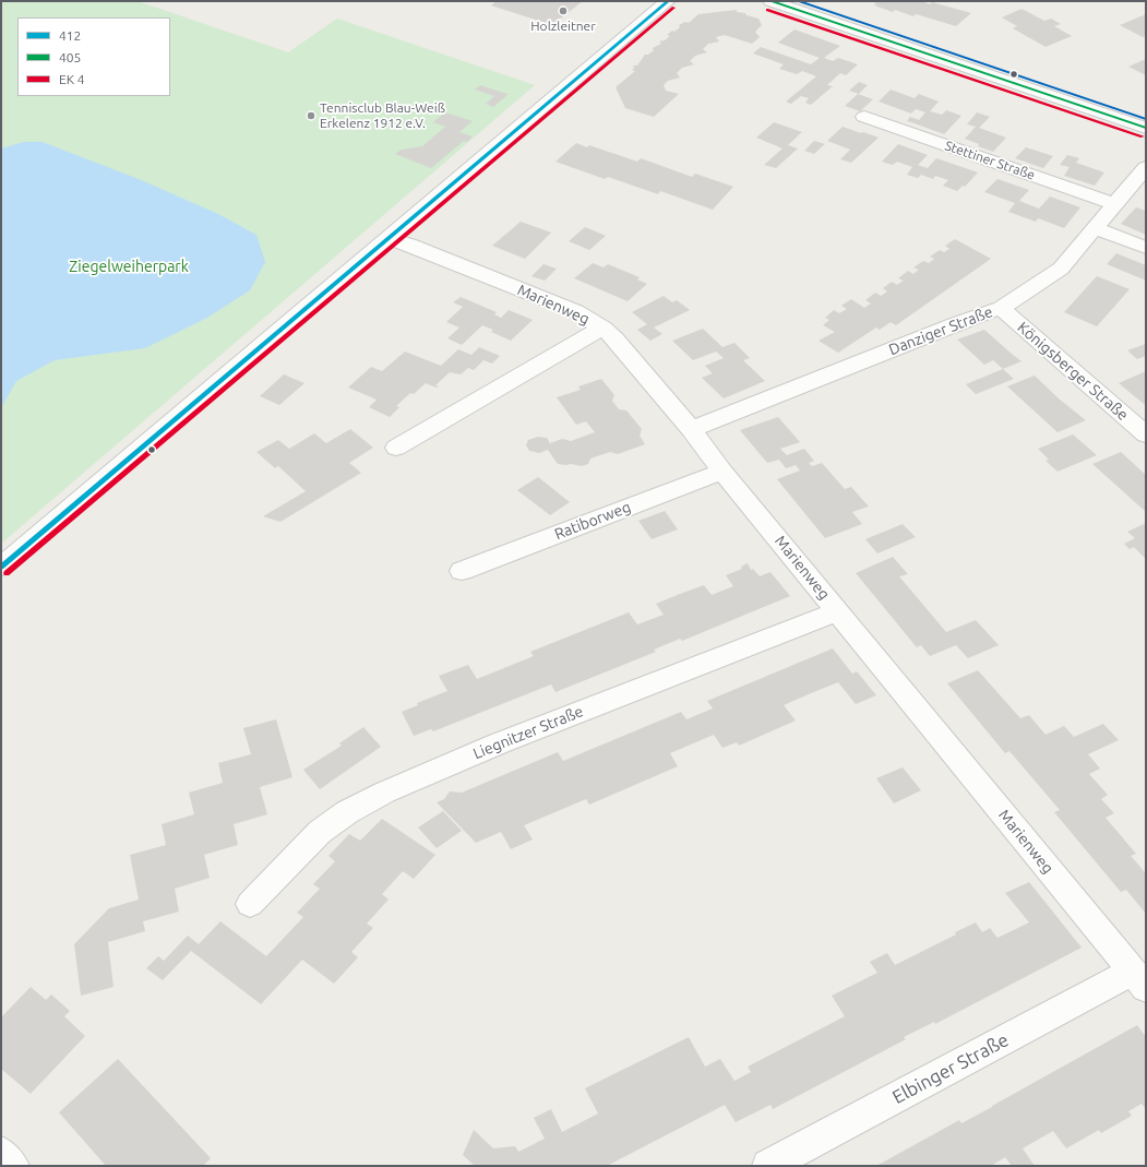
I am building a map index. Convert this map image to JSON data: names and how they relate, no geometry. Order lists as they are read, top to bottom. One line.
{"streets":{"street":["Stettiner Straße","Marienweg","Danziger Straße","Königsberger Straße","Ratiborweg","Liegnitzer Straße","Elbinger Straße"]},"crossings":[["Stettiner Straße","Danziger Straße"],["Marienweg","Danziger Straße"],["Marienweg","Ratiborweg"],["Marienweg","Liegnitzer Straße"],["Marienweg","Elbinger Straße"],["Danziger Straße","Königsberger Straße"]],"parks":["Ziegelweiherpark"],"places":["Holzleitner","Tennisclub Blau-Weiß Erkelenz 1912 e.V."],"lines":["transit line 412","transit line 405"],"legend":["412","405","EK 4"]}
